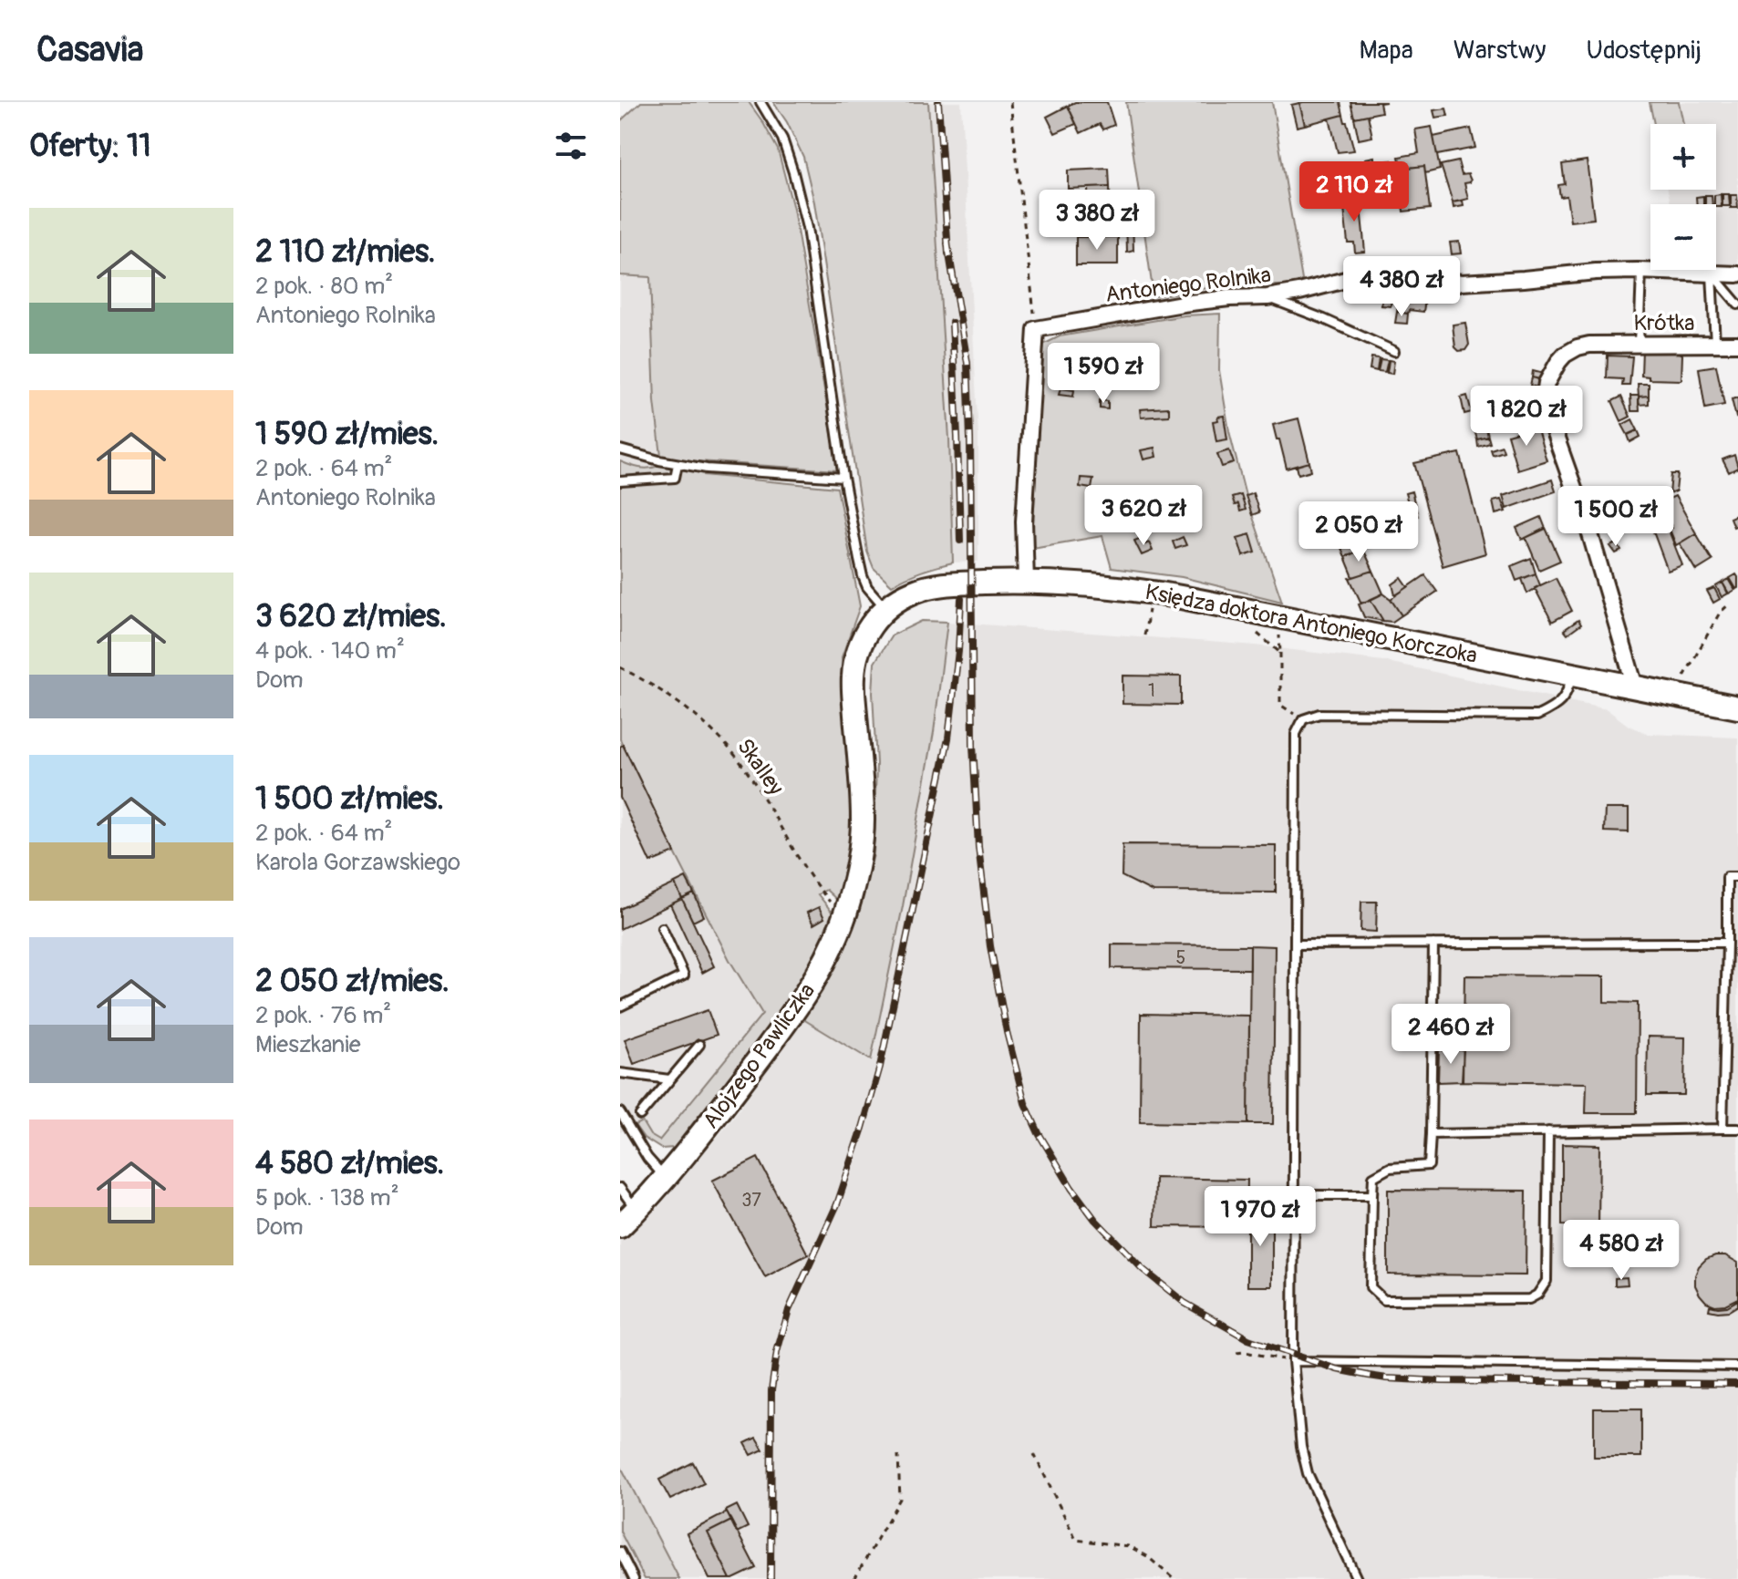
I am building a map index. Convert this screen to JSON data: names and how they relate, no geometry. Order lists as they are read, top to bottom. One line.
{"streets":{"street":["Antoniego Rolnika","Krótka","Księdza doktora Antoniego Korczoka","Alojzego Pawliczka"],"path":["Skalley"]},"crossings":[["Krótka","Księdza doktora Antoniego Korczoka"],["Księdza doktora Antoniego Korczoka","Alojzego Pawliczka"],["Skalley","Alojzego Pawliczka"]],"house_numbers":["1","5","37"],"page":{"header":"Casavia","nav":["Mapa","Warstwy","Udostępnij"],"heading":"Oferty: 11","map_buttons":["+","−"],"price":["2 110 zł","3 380 zł","4 380 zł","1 590 zł","1 820 zł","3 620 zł","1 500 zł","2 050 zł","2 460 zł","1 970 zł","4 580 zł"],"list":[{"name":"2 110 zł/mies.","note":"2 pok. · 80 m² · Antoniego Rolnika"},{"name":"1 590 zł/mies.","note":"2 pok. · 64 m² · Antoniego Rolnika"},{"name":"3 620 zł/mies.","note":"4 pok. · 140 m² · Dom"},{"name":"1 500 zł/mies.","note":"2 pok. · 64 m² · Karola Gorzawskiego"},{"name":"2 050 zł/mies.","note":"2 pok. · 76 m² · Mieszkanie"},{"name":"4 580 zł/mies.","note":"5 pok. · 138 m² · Dom"}]}}
